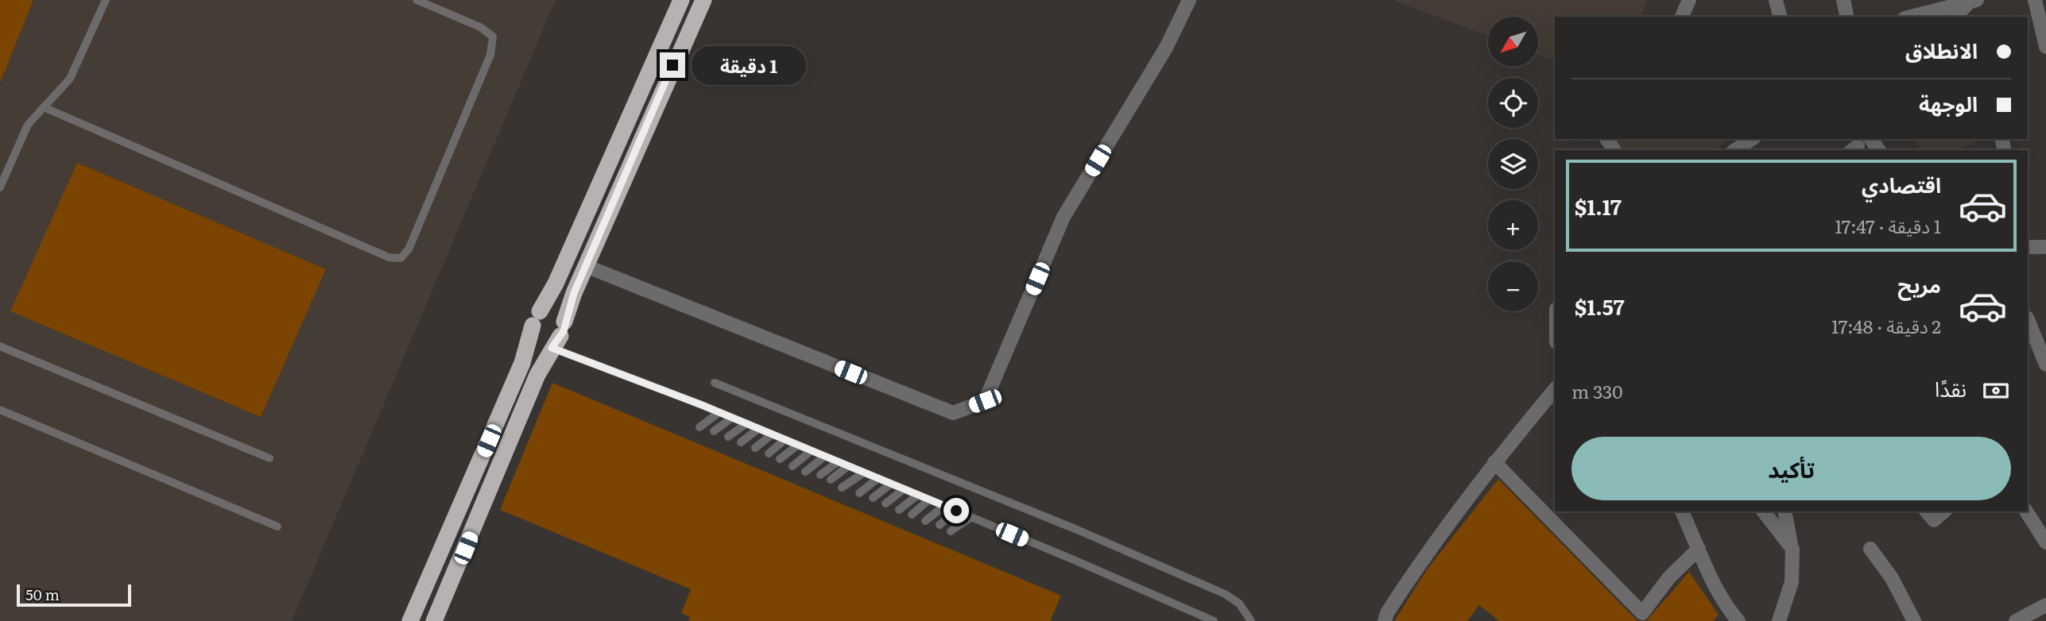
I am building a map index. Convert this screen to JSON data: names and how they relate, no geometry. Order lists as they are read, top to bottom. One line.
{"scale_bar":"50 m","north":"bottom left","page":{"map_buttons":["+","−"],"banner":["الانطلاق","الوجهة"],"bubble":"1 دقيقة","list":[{"name":"اقتصادي","note":"1 دقيقة · 17:47","value":"$1.17"},{"name":"مريح","note":"2 دقيقة · 17:48","value":"$1.57"}],"pay":["نقدًا","330 m"],"buttons":"تأكيد","scale":"50 m"}}
